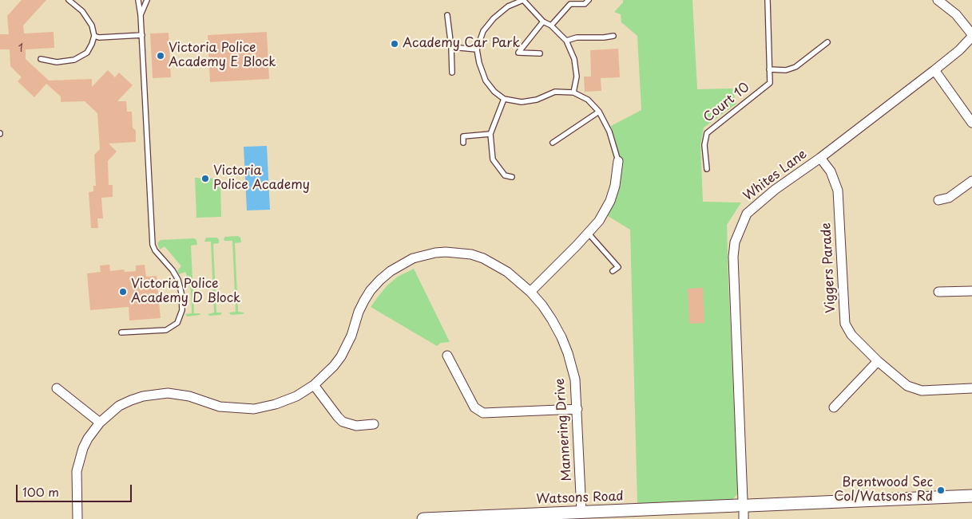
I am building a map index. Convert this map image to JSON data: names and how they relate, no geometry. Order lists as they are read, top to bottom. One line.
{"streets":{"street":["Whites Lane","Viggers Parade","Mannering Drive","Watsons Road"],"lane":["Court 10"]},"crossings":[["Whites Lane","Viggers Parade"],["Whites Lane","Watsons Road"],["Mannering Drive","Watsons Road"]],"places":["Academy Car Park","Victoria Police Academy E Block","Victoria Police Academy","Victoria Police Academy D Block","Brentwood Sec Col/Watsons Rd"],"house_numbers":["1"],"scale_bar":"100 m"}
